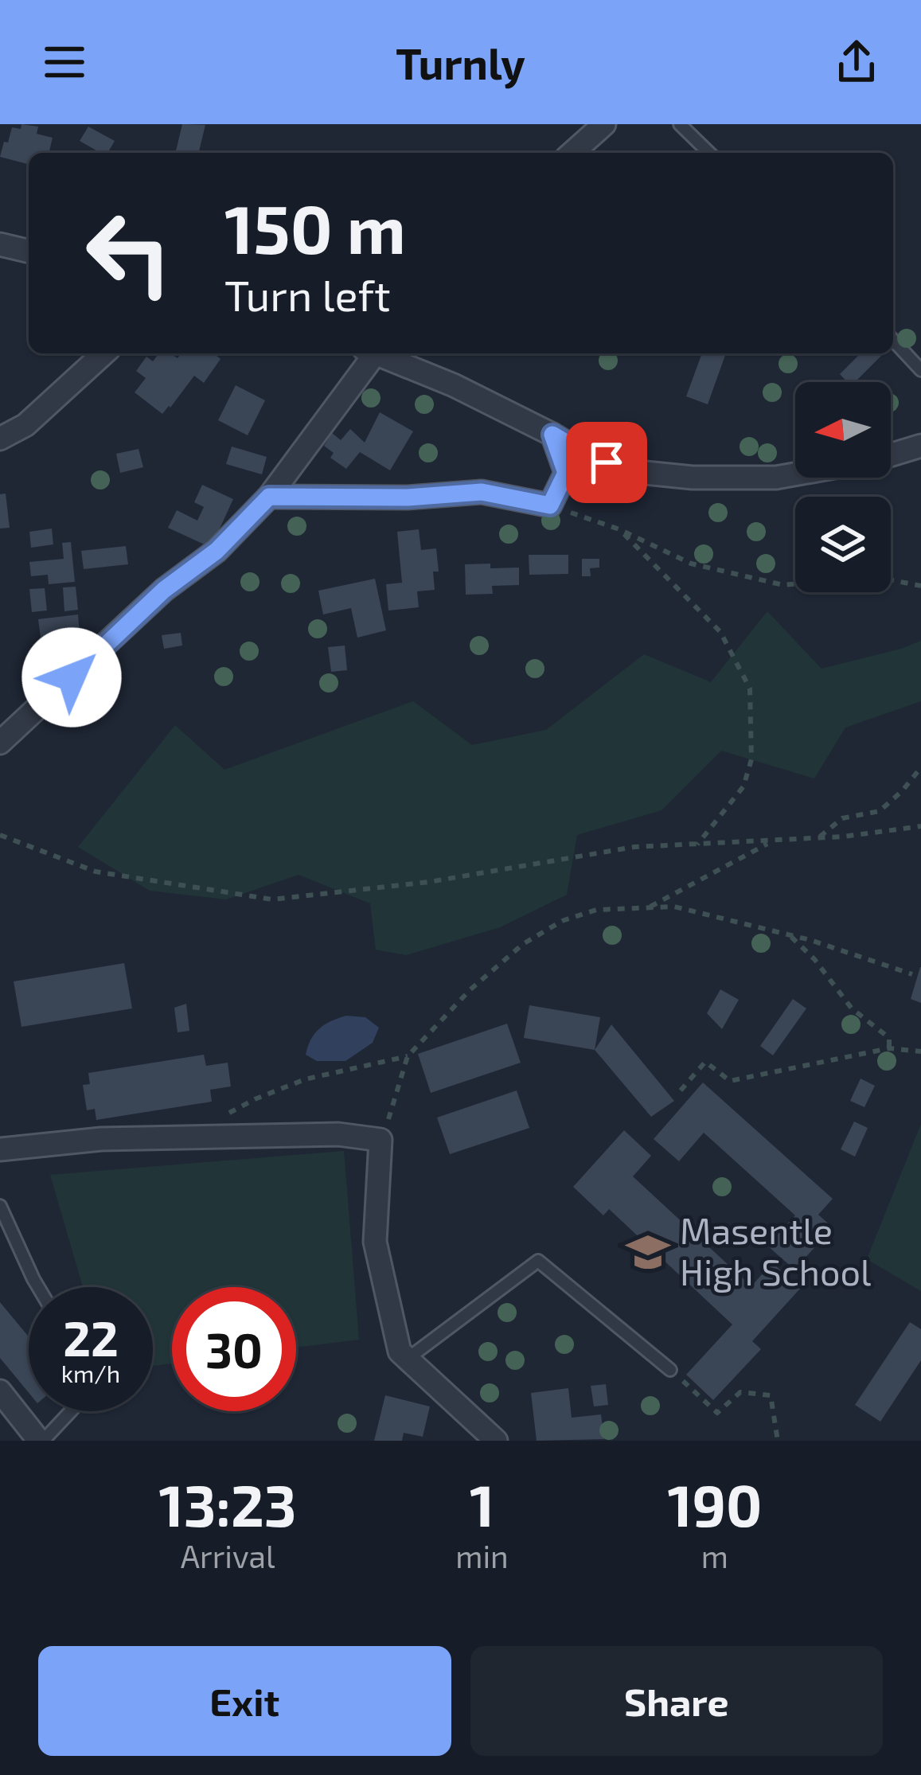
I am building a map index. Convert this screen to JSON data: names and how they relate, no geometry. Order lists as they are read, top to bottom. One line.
{"places":{"school or university":["Masentle High School"]},"north":"left","page":{"header":"Turnly","turn":["150 m","Turn left"],"speed":"22 km/h","limit":"30","eta":["13:23","Arrival","1","min","190","m"],"buttons":["Exit","Share"]}}
